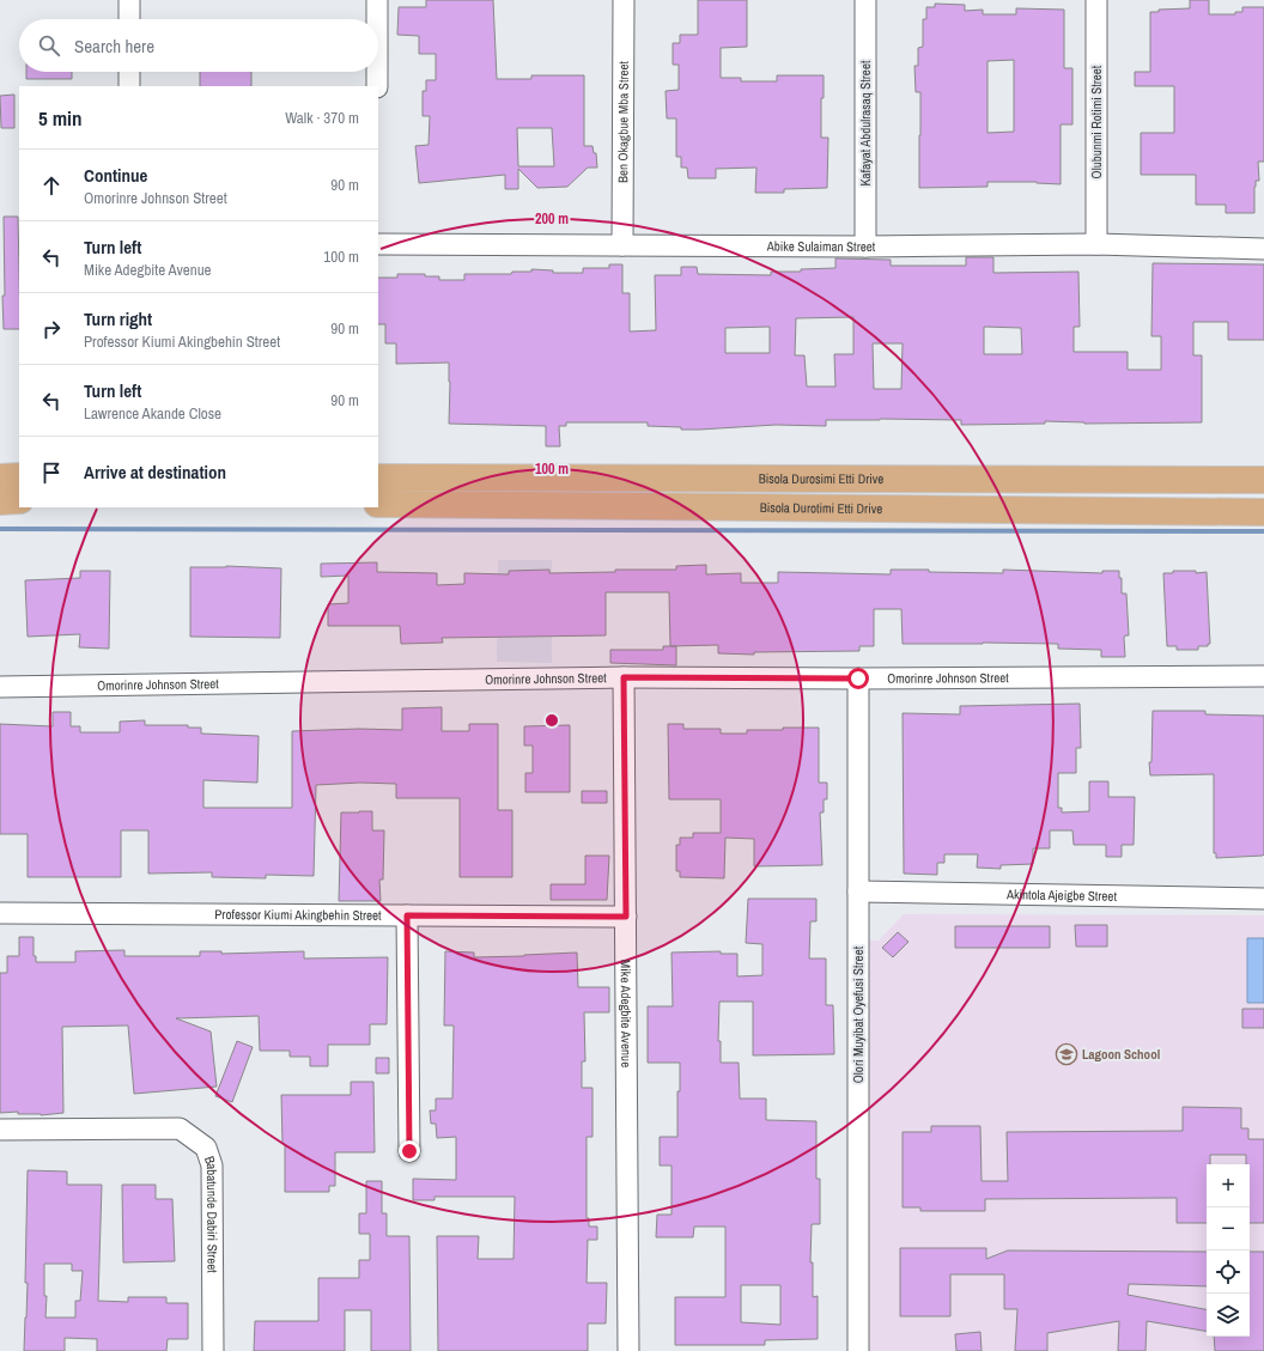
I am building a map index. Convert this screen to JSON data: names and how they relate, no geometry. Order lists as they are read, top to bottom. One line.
{"streets":{"main road":["Bisola Durosimi Etti Drive","Bisola Durotimi Etti Drive"],"street":["Ben Okagbue Mba Street","Olubunmi Rotimi Street","Kafayat Abdulrasaq Street","Abike Sulaiman Street","Omorinre Johnson Street","Akintola Ajeigbe Street","Professor Kiumi Akingbehin Street","Mike Adegbite Avenue","Olori Muyibat Oyefusi Street","Babatunde Dabiri Street"]},"crossings":[["Ben Okagbue Mba Street","Abike Sulaiman Street"],["Olubunmi Rotimi Street","Abike Sulaiman Street"],["Kafayat Abdulrasaq Street","Abike Sulaiman Street"],["Omorinre Johnson Street","Mike Adegbite Avenue"],["Omorinre Johnson Street","Olori Muyibat Oyefusi Street"],["Akintola Ajeigbe Street","Olori Muyibat Oyefusi Street"],["Professor Kiumi Akingbehin Street","Mike Adegbite Avenue"]],"places":{"school or university":["Lagoon School"]},"page":{"search":"Search here","heading":["5 min","Walk · 370 m"],"list":[["Continue","Omorinre Johnson Street","90 m"],["Turn left","Mike Adegbite Avenue","100 m"],["Turn right","Professor Kiumi Akingbehin Street","90 m"],["Turn left","Lawrence Akande Close","90 m"],"Arrive at destination"],"map_buttons":["+","−"]},"rings":["200 m","100 m"]}
